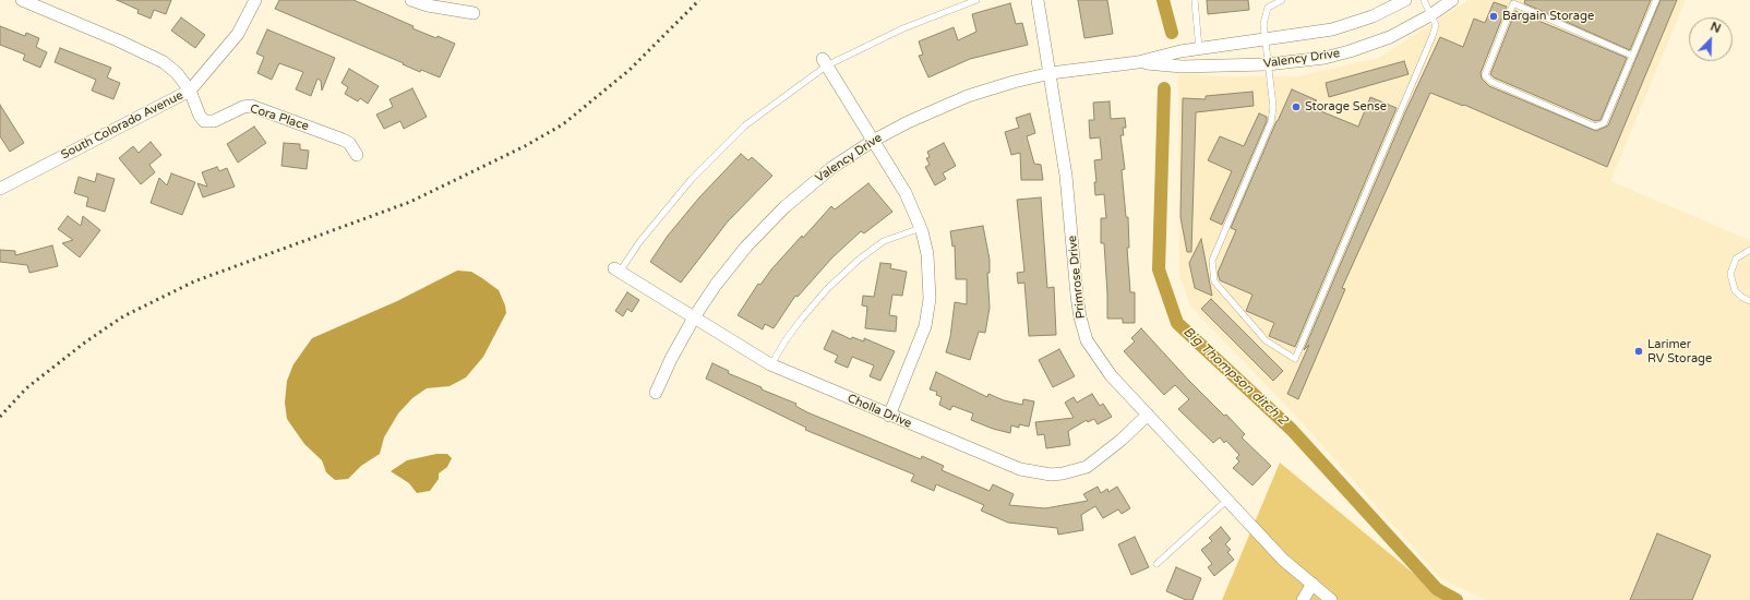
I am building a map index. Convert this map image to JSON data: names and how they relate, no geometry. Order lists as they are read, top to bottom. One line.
{"streets":{"street":["Valency Drive","Cora Place","South Colorado Avenue","Primrose Drive","Cholla Drive"]},"crossings":[["Valency Drive","Primrose Drive"],["Valency Drive","Cholla Drive"],["Cora Place","South Colorado Avenue"],["Primrose Drive","Cholla Drive"]],"water":["Big Thompson ditch 2"],"places":["Bargain Storage","Storage Sense","Larimer RV Storage"],"north":"top right"}
